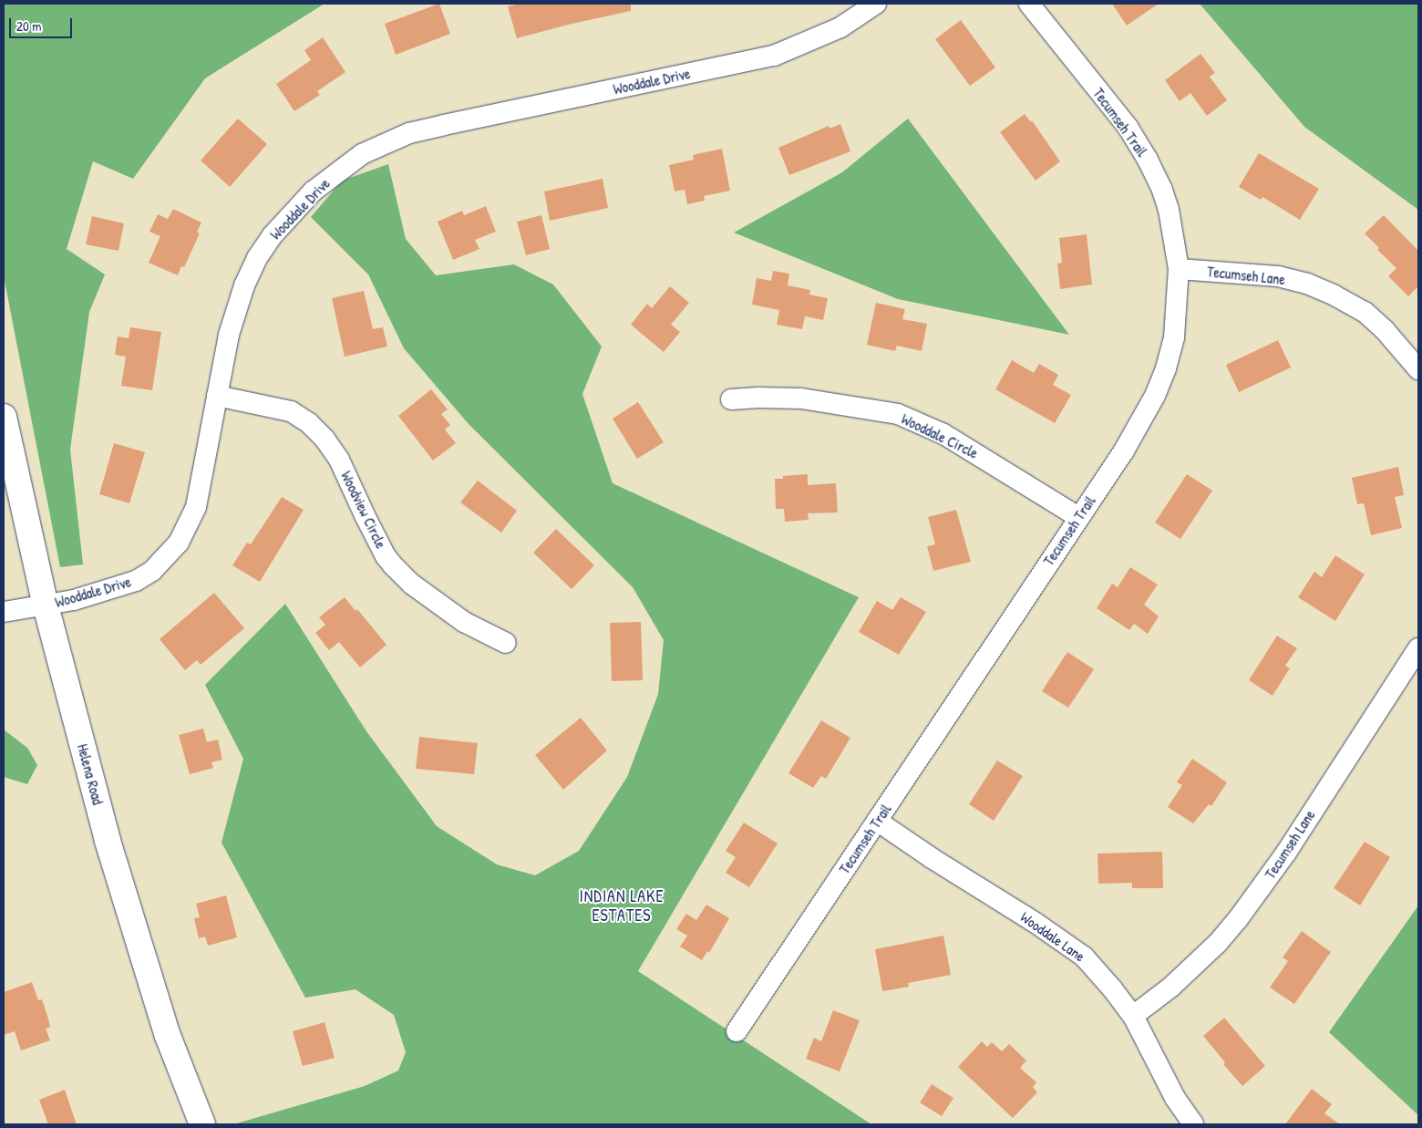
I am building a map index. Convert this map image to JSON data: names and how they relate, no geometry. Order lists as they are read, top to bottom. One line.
{"streets":{"main road":["Helena Road"],"street":["Wooddale Drive","Tecumseh Trail","Tecumseh Lane","Wooddale Circle","Woodview Circle","Wooddale Lane"]},"crossings":[["Wooddale Drive","Woodview Circle"],["Wooddale Drive","Helena Road"],["Tecumseh Trail","Tecumseh Lane"],["Tecumseh Trail","Wooddale Circle"],["Tecumseh Trail","Wooddale Lane"],["Tecumseh Lane","Wooddale Lane"]],"districts":["INDIAN LAKE ESTATES"],"scale_bar":"20 m"}
